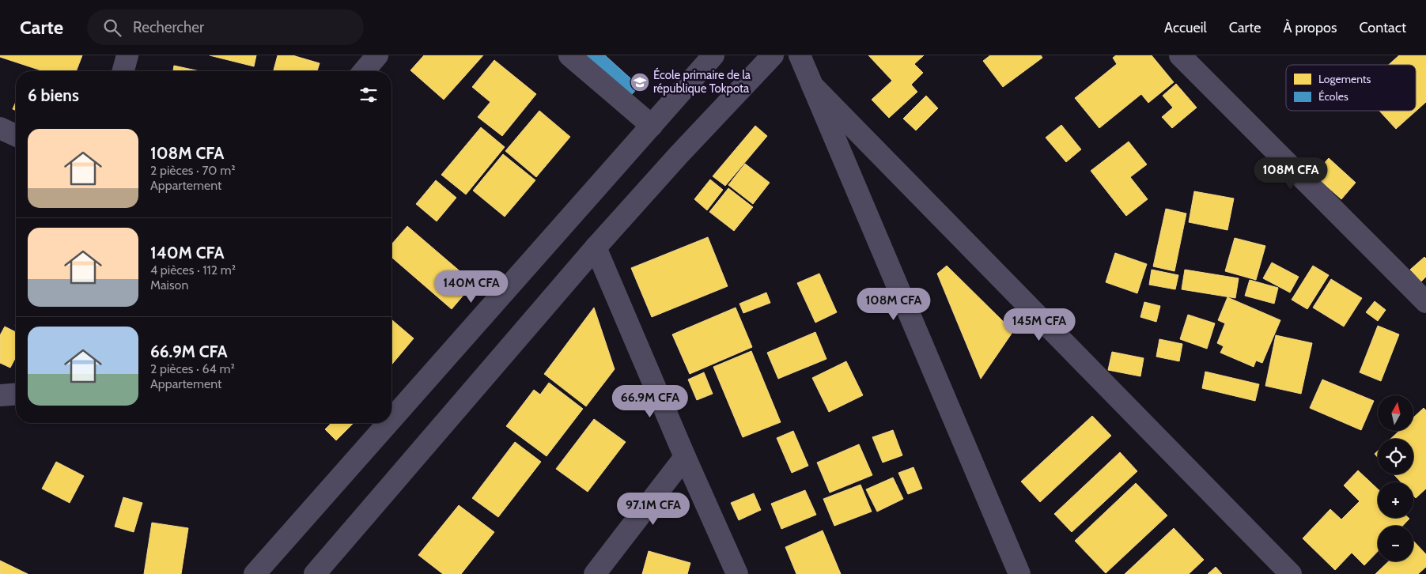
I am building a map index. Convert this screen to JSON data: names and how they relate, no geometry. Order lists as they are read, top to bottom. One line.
{"places":{"school or university":["École primaire de la république Tokpota"]},"legend":["Logements","Écoles"],"north":"top","page":{"header":"Carte","search":"Rechercher","nav":["Accueil","Carte","À propos","Contact"],"heading":"6 biens","list":[{"name":"108M CFA","note":"2 pièces · 70 m² · Appartement"},{"name":"140M CFA","note":"4 pièces · 112 m² · Maison"},{"name":"66.9M CFA","note":"2 pièces · 64 m² · Appartement"}],"price":["108M CFA","140M CFA","108M CFA","145M CFA","66.9M CFA","97.1M CFA"],"map_buttons":["+","−"]}}
